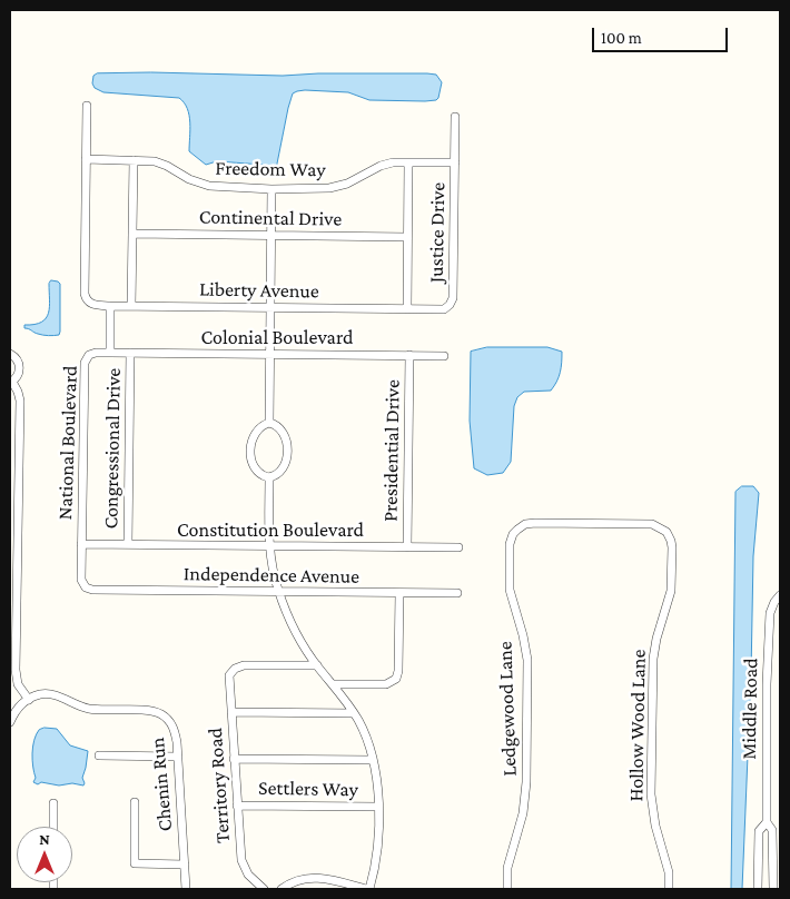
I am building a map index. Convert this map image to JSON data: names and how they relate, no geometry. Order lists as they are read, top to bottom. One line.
{"streets":{"street":["Freedom Way","Continental Drive","Justice Drive","Liberty Avenue","Colonial Boulevard","National Boulevard","Congressional Drive","Presidential Drive","Constitution Boulevard","Independence Avenue","Ledgewood Lane","Middle Road","Hollow Wood Lane","Chenin Run","Territory Road","Settlers Way"]},"crossings":[["Freedom Way","Justice Drive"],["Justice Drive","Liberty Avenue"],["Colonial Boulevard","National Boulevard"],["Colonial Boulevard","Congressional Drive"],["Colonial Boulevard","Presidential Drive"],["National Boulevard","Constitution Boulevard"],["National Boulevard","Independence Avenue"],["Congressional Drive","Constitution Boulevard"],["Presidential Drive","Constitution Boulevard"],["Ledgewood Lane","Hollow Wood Lane"],["Territory Road","Settlers Way"]],"scale_bar":"100 m","north":"top"}
